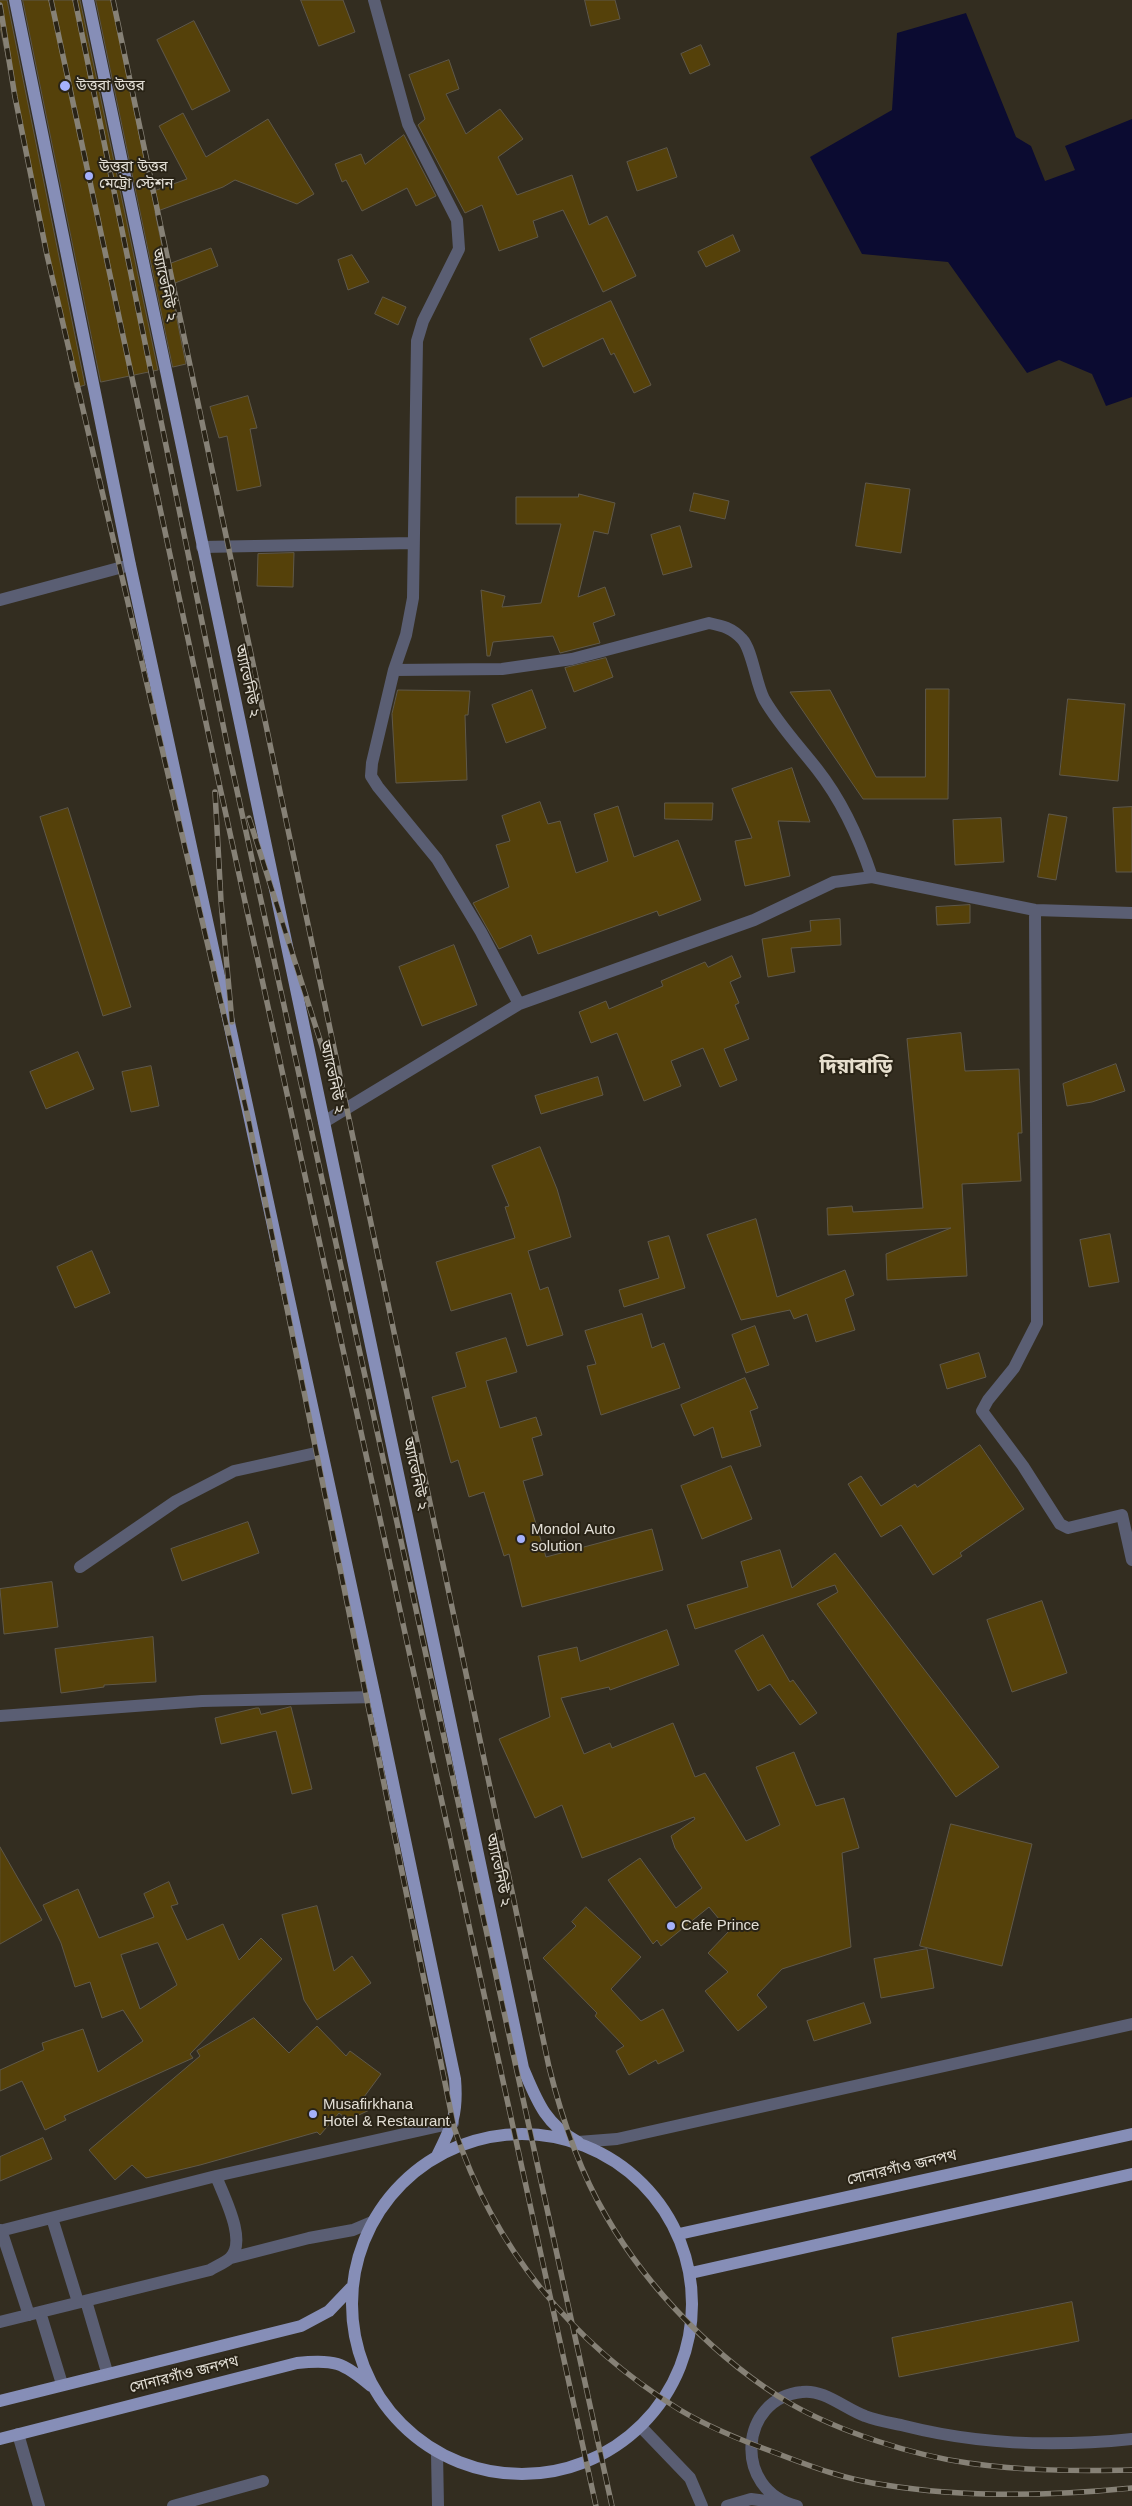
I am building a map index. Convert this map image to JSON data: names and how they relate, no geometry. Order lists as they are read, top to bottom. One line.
{"streets":{"main road":["অ্যাভেনিউ ২","সোনারগাঁও জনপথ"]},"crossings":[["অ্যাভেনিউ ২","সোনারগাঁও জনপথ"]],"districts":["দিয়াবাড়ি"],"places":["উত্তরা উত্তর","উত্তরা উত্তর মেট্রো স্টেশন","Mondol Auto solution","Cafe Prince","Musafirkhana Hotel & Restaurant"]}
